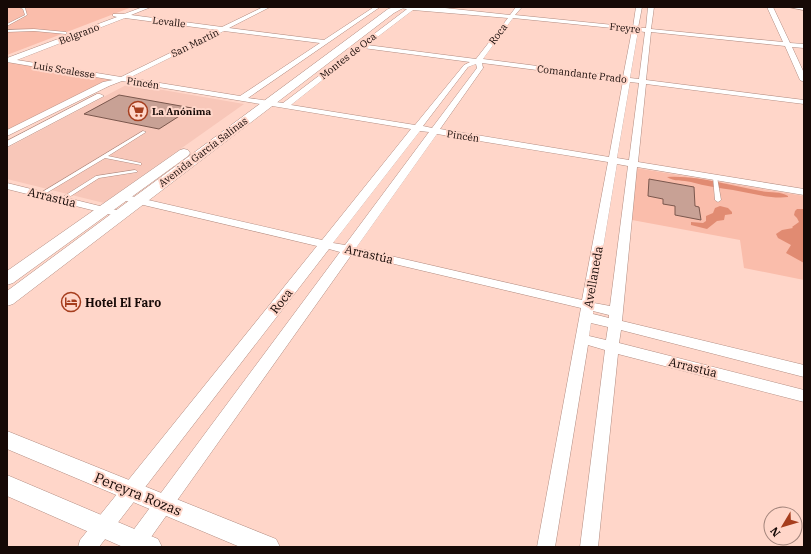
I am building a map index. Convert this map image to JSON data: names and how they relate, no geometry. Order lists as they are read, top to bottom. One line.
{"streets":{"main road":["Avenida García Salinas"],"street":["Levalle","Freyre","Belgrano","Roca","San Martín","Montes de Oca","Luis Scalesse","Comandante Prado","Pincén","Arrastúa","Avellaneda","Pereyra Rozas"]},"crossings":[["Levalle","Belgrano"],["Levalle","San Martín"],["Freyre","Roca"],["Freyre","Montes de Oca"],["Freyre","Avenida García Salinas"],["Freyre","Avellaneda"],["Belgrano","Luis Scalesse"],["Roca","Comandante Prado"],["Roca","Pincén"],["Roca","Arrastúa"],["Roca","Pereyra Rozas"],["San Martín","Luis Scalesse"],["San Martín","Pincén"],["Montes de Oca","Comandante Prado"],["Montes de Oca","Pincén"],["Luis Scalesse","Pincén"],["Comandante Prado","Avellaneda"],["Pincén","Avenida García Salinas"],["Pincén","Avellaneda"],["Avenida García Salinas","Arrastúa"],["Arrastúa","Avellaneda"]],"places":{"supermarket":["La Anónima"],"hotel":["Hotel El Faro"]},"north":"bottom left"}
